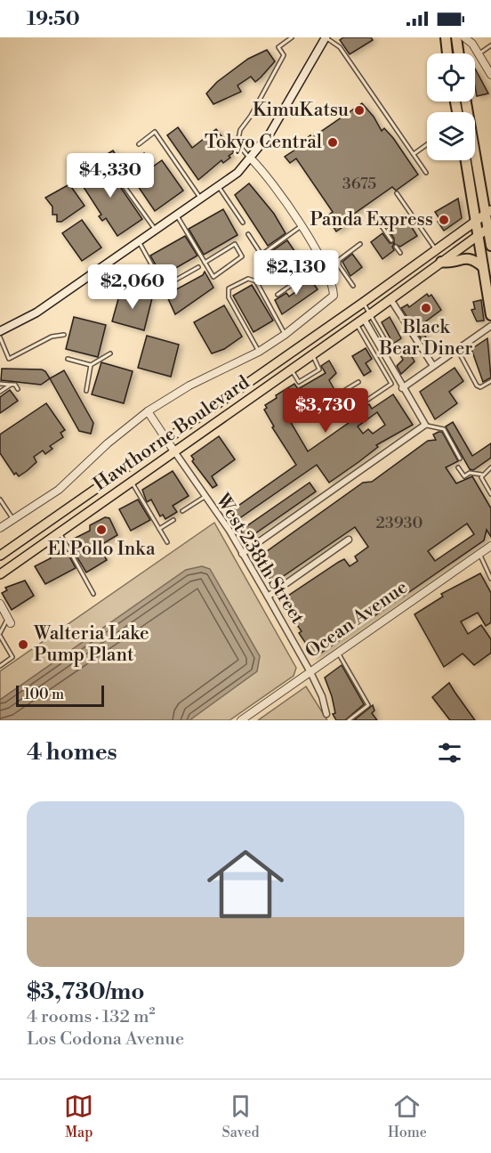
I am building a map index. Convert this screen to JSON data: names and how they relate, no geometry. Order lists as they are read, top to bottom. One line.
{"streets":{"main road":["Hawthorne Boulevard"],"street":["West 238th Street","Ocean Avenue"]},"crossings":[["Hawthorne Boulevard","West 238th Street"],["West 238th Street","Ocean Avenue"]],"places":["KimuKatsu","Tokyo Central","Panda Express","Black Bear Diner","El Pollo Inka","Walteria Lake Pump Plant"],"house_numbers":["3675","23930"],"scale_bar":"100 m","page":{"status":"19:50","price":["$4,330","$2,130","$2,060","$3,730"],"scale":"100 m","heading":"4 homes","list":[{"name":"$3,730/mo","note":"4 rooms · 132 m² · Los Codona Avenue"}],"tabs":["Map","Saved","Home"]}}
